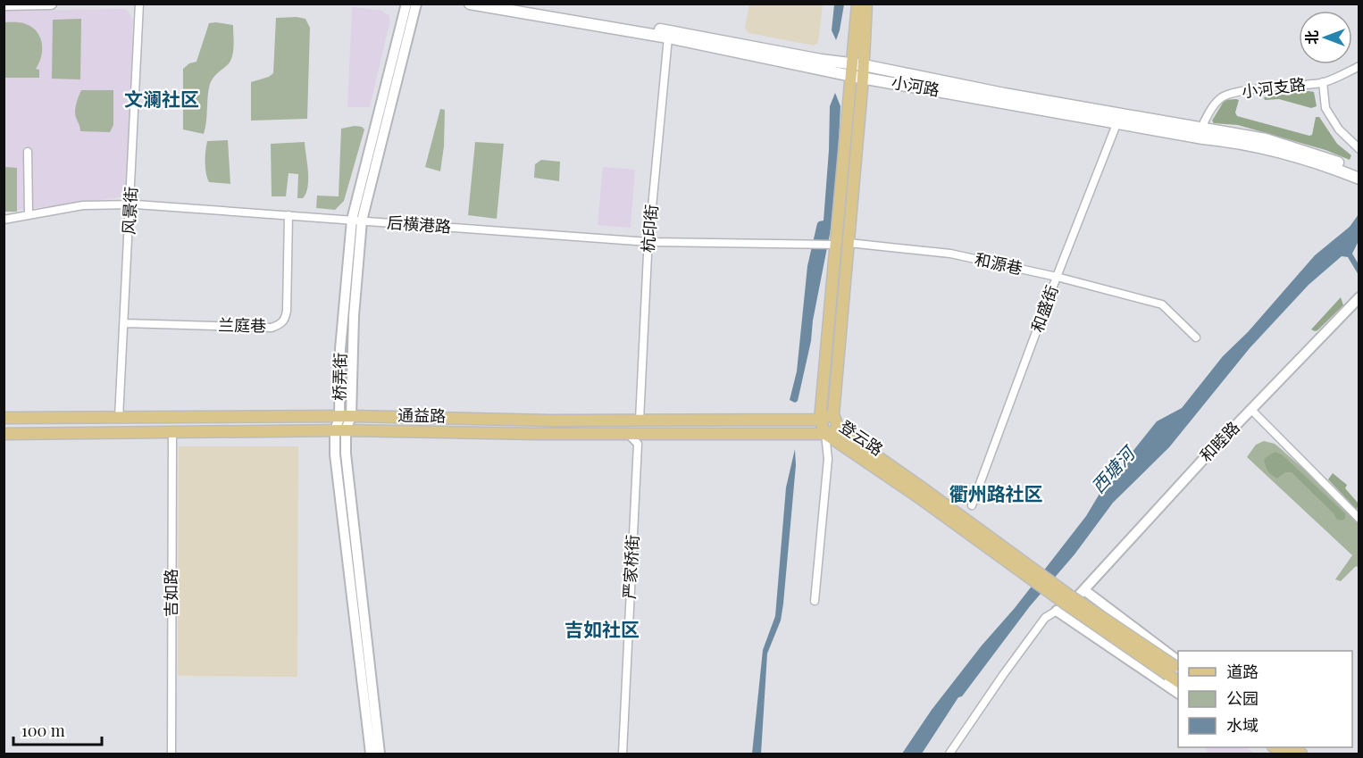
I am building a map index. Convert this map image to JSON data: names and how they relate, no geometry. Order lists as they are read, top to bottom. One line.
{"streets":{"main road":["小河路","通益路","登云路"],"street":["小河支路","风景街","后横港路","杭印街","和源巷","和盛街","兰庭巷","桥弄街","和睦路","严家桥街","吉如路"]},"crossings":[["小河路","小河支路"],["小河路","杭印街"],["小河路","和盛街"],["小河路","登云路"],["风景街","后横港路"],["风景街","兰庭巷"],["风景街","通益路"],["后横港路","杭印街"],["后横港路","兰庭巷"],["后横港路","桥弄街"],["后横港路","登云路"],["杭印街","通益路"],["和源巷","和盛街"],["和源巷","登云路"],["桥弄街","通益路"],["通益路","登云路"],["通益路","吉如路"]],"districts":["文澜社区","衢州路社区","吉如社区"],"water":["西塘河"],"legend":["道路","公园","水域"],"scale_bar":"100 m","north":"left"}
